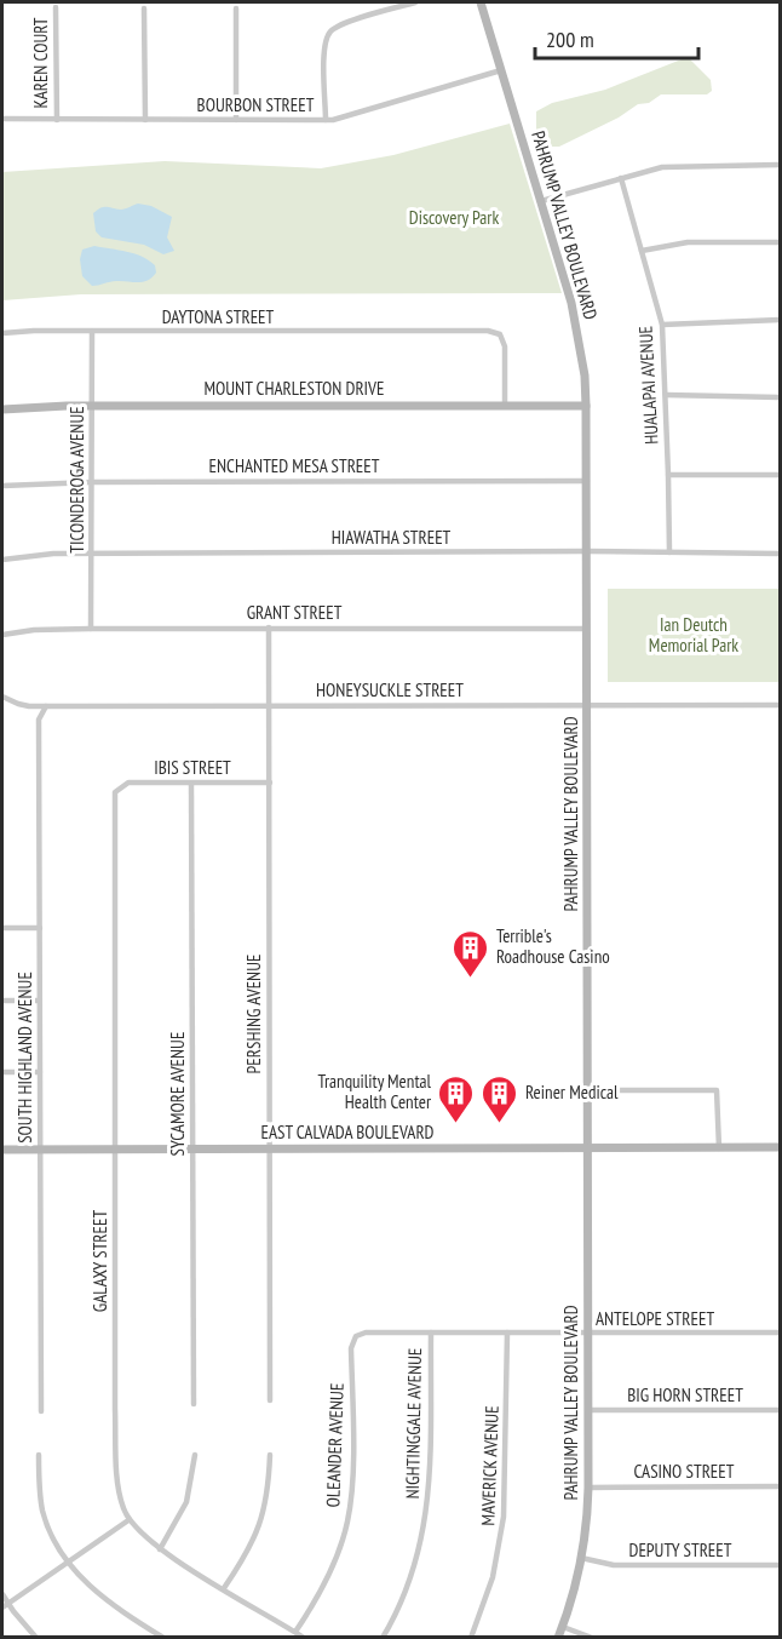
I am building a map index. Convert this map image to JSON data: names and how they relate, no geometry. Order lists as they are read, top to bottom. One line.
{"streets":{"main road":["PAHRUMP VALLEY BOULEVARD","MOUNT CHARLESTON DRIVE","EAST CALVADA BOULEVARD"],"street":["KAREN COURT","BOURBON STREET","DAYTONA STREET","HUALAPAI AVENUE","ENCHANTED MESA STREET","TICONDEROGA AVENUE","HIAWATHA STREET","GRANT STREET","HONEYSUCKLE STREET","IBIS STREET","PERSHING AVENUE","SOUTH HIGHLAND AVENUE","SYCAMORE AVENUE","GALAXY STREET","ANTELOPE STREET","BIG HORN STREET","NIGHTINGGALE AVENUE","OLEANDER AVENUE","MAVERICK AVENUE","CASINO STREET","DEPUTY STREET"]},"crossings":[["KAREN COURT","BOURBON STREET"],["BOURBON STREET","PAHRUMP VALLEY BOULEVARD"],["PAHRUMP VALLEY BOULEVARD","MOUNT CHARLESTON DRIVE"],["PAHRUMP VALLEY BOULEVARD","ENCHANTED MESA STREET"],["PAHRUMP VALLEY BOULEVARD","HIAWATHA STREET"],["PAHRUMP VALLEY BOULEVARD","GRANT STREET"],["PAHRUMP VALLEY BOULEVARD","HONEYSUCKLE STREET"],["PAHRUMP VALLEY BOULEVARD","EAST CALVADA BOULEVARD"],["PAHRUMP VALLEY BOULEVARD","ANTELOPE STREET"],["PAHRUMP VALLEY BOULEVARD","BIG HORN STREET"],["PAHRUMP VALLEY BOULEVARD","CASINO STREET"],["PAHRUMP VALLEY BOULEVARD","DEPUTY STREET"],["DAYTONA STREET","MOUNT CHARLESTON DRIVE"],["DAYTONA STREET","TICONDEROGA AVENUE"],["HUALAPAI AVENUE","HIAWATHA STREET"],["MOUNT CHARLESTON DRIVE","TICONDEROGA AVENUE"],["ENCHANTED MESA STREET","TICONDEROGA AVENUE"],["TICONDEROGA AVENUE","HIAWATHA STREET"],["TICONDEROGA AVENUE","GRANT STREET"],["GRANT STREET","PERSHING AVENUE"],["HONEYSUCKLE STREET","PERSHING AVENUE"],["HONEYSUCKLE STREET","SOUTH HIGHLAND AVENUE"],["IBIS STREET","PERSHING AVENUE"],["IBIS STREET","SYCAMORE AVENUE"],["IBIS STREET","GALAXY STREET"],["PERSHING AVENUE","EAST CALVADA BOULEVARD"],["SOUTH HIGHLAND AVENUE","EAST CALVADA BOULEVARD"],["SYCAMORE AVENUE","EAST CALVADA BOULEVARD"],["EAST CALVADA BOULEVARD","GALAXY STREET"],["ANTELOPE STREET","NIGHTINGGALE AVENUE"],["ANTELOPE STREET","OLEANDER AVENUE"],["ANTELOPE STREET","MAVERICK AVENUE"]],"parks":["Discovery Park","Ian Deutch Memorial Park"],"places":{"building":["Terrible's Roadhouse Casino","Tranquility Mental Health Center","Reiner Medical"]},"scale_bar":"200 m"}
